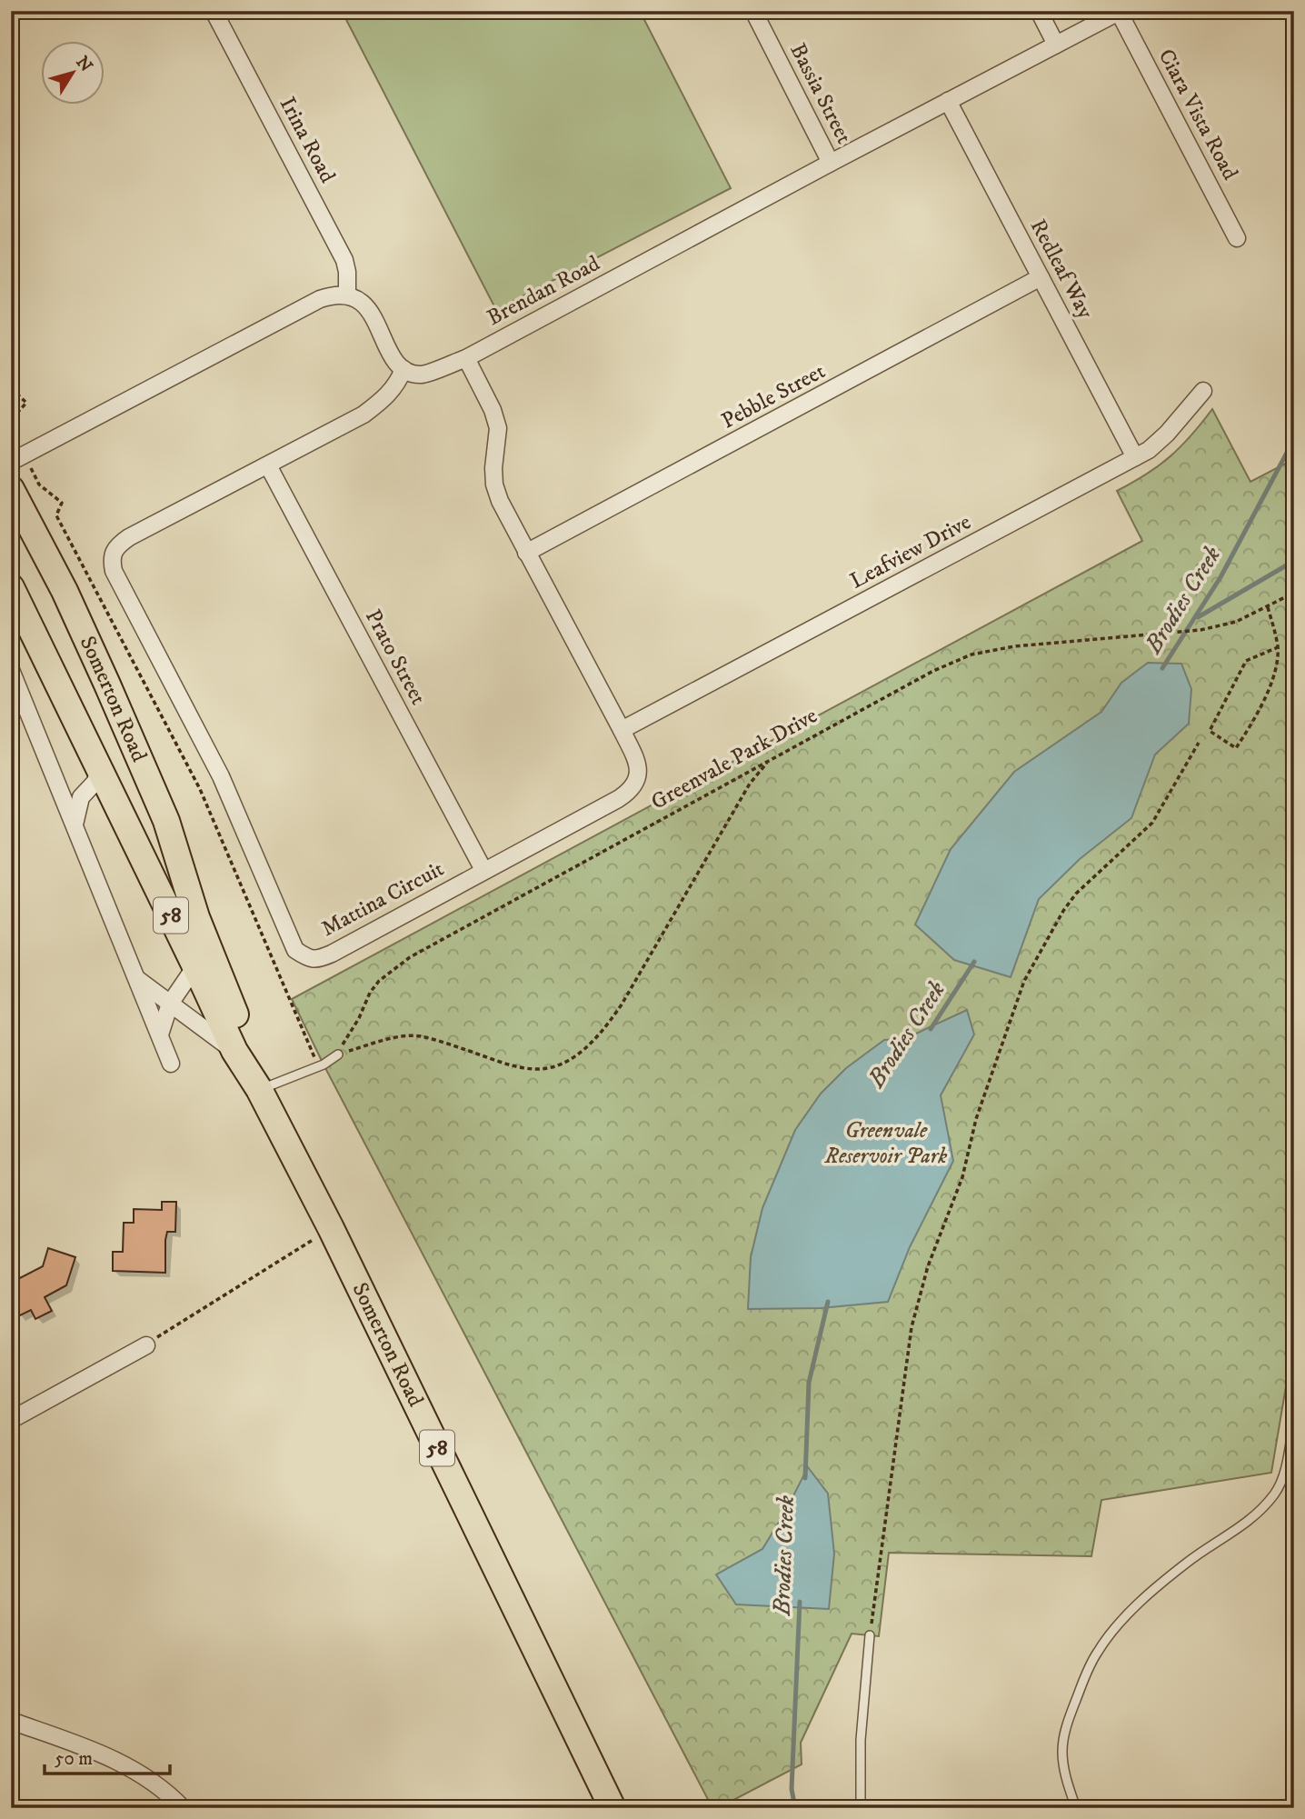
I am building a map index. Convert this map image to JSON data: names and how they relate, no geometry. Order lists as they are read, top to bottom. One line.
{"streets":{"main road":["Somerton Road","58"],"street":["Bassia Street","Ciara Vista Road","Irina Road","Redleaf Way","Brendan Road","Pebble Street","Leafview Drive","Prato Street","Mattina Circuit"],"path":["Greenvale Park Drive"]},"crossings":[["Bassia Street","Brendan Road"],["Ciara Vista Road","Brendan Road"],["Redleaf Way","Brendan Road"],["Redleaf Way","Pebble Street"],["Redleaf Way","Leafview Drive"],["Brendan Road","Mattina Circuit"],["Pebble Street","Mattina Circuit"],["Leafview Drive","Mattina Circuit"],["Prato Street","Mattina Circuit"]],"water":["Brodies Creek"],"parks":["Greenvale Reservoir Park"],"scale_bar":"50 m","north":"top right"}
